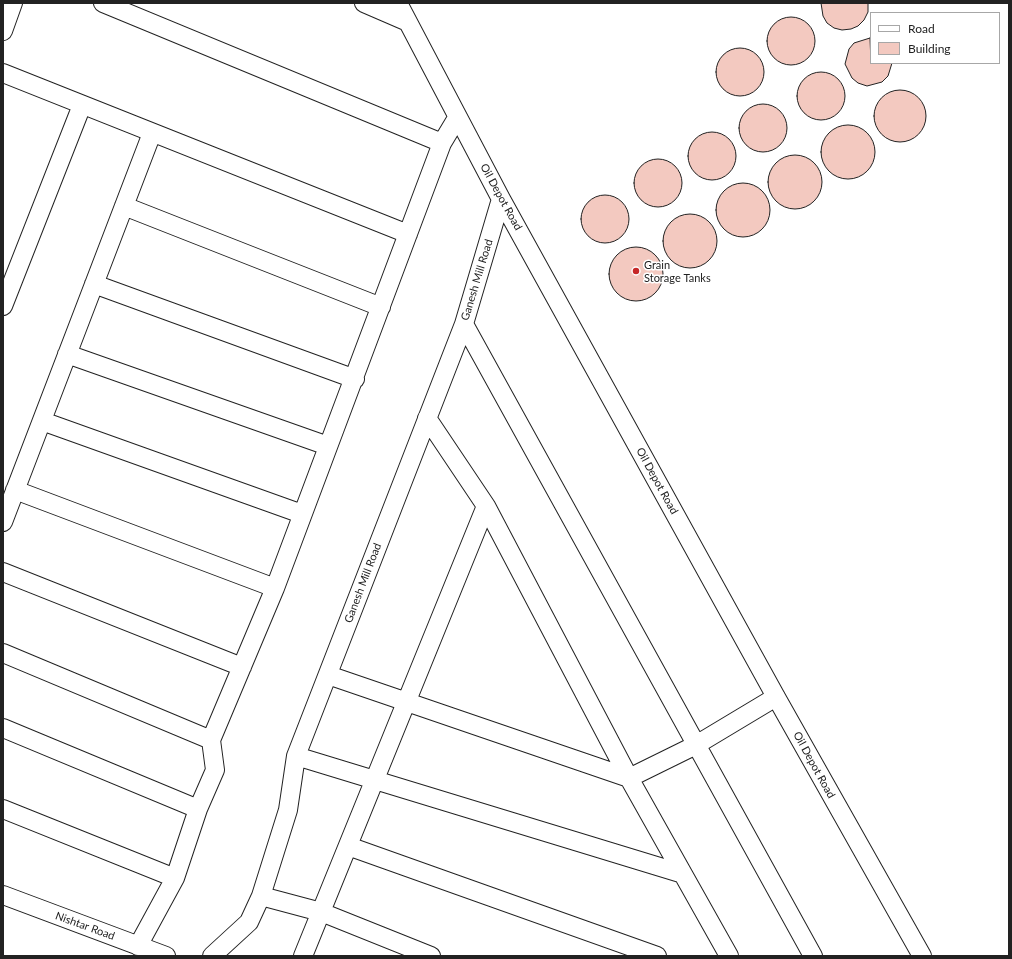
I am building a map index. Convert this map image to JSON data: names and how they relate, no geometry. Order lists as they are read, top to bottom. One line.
{"streets":{"street":["Oil Depot Road","Ganesh Mill Road","Nishtar Road"]},"crossings":[["Oil Depot Road","Ganesh Mill Road"]],"places":["Grain Storage Tanks"],"legend":["Road","Building"]}
